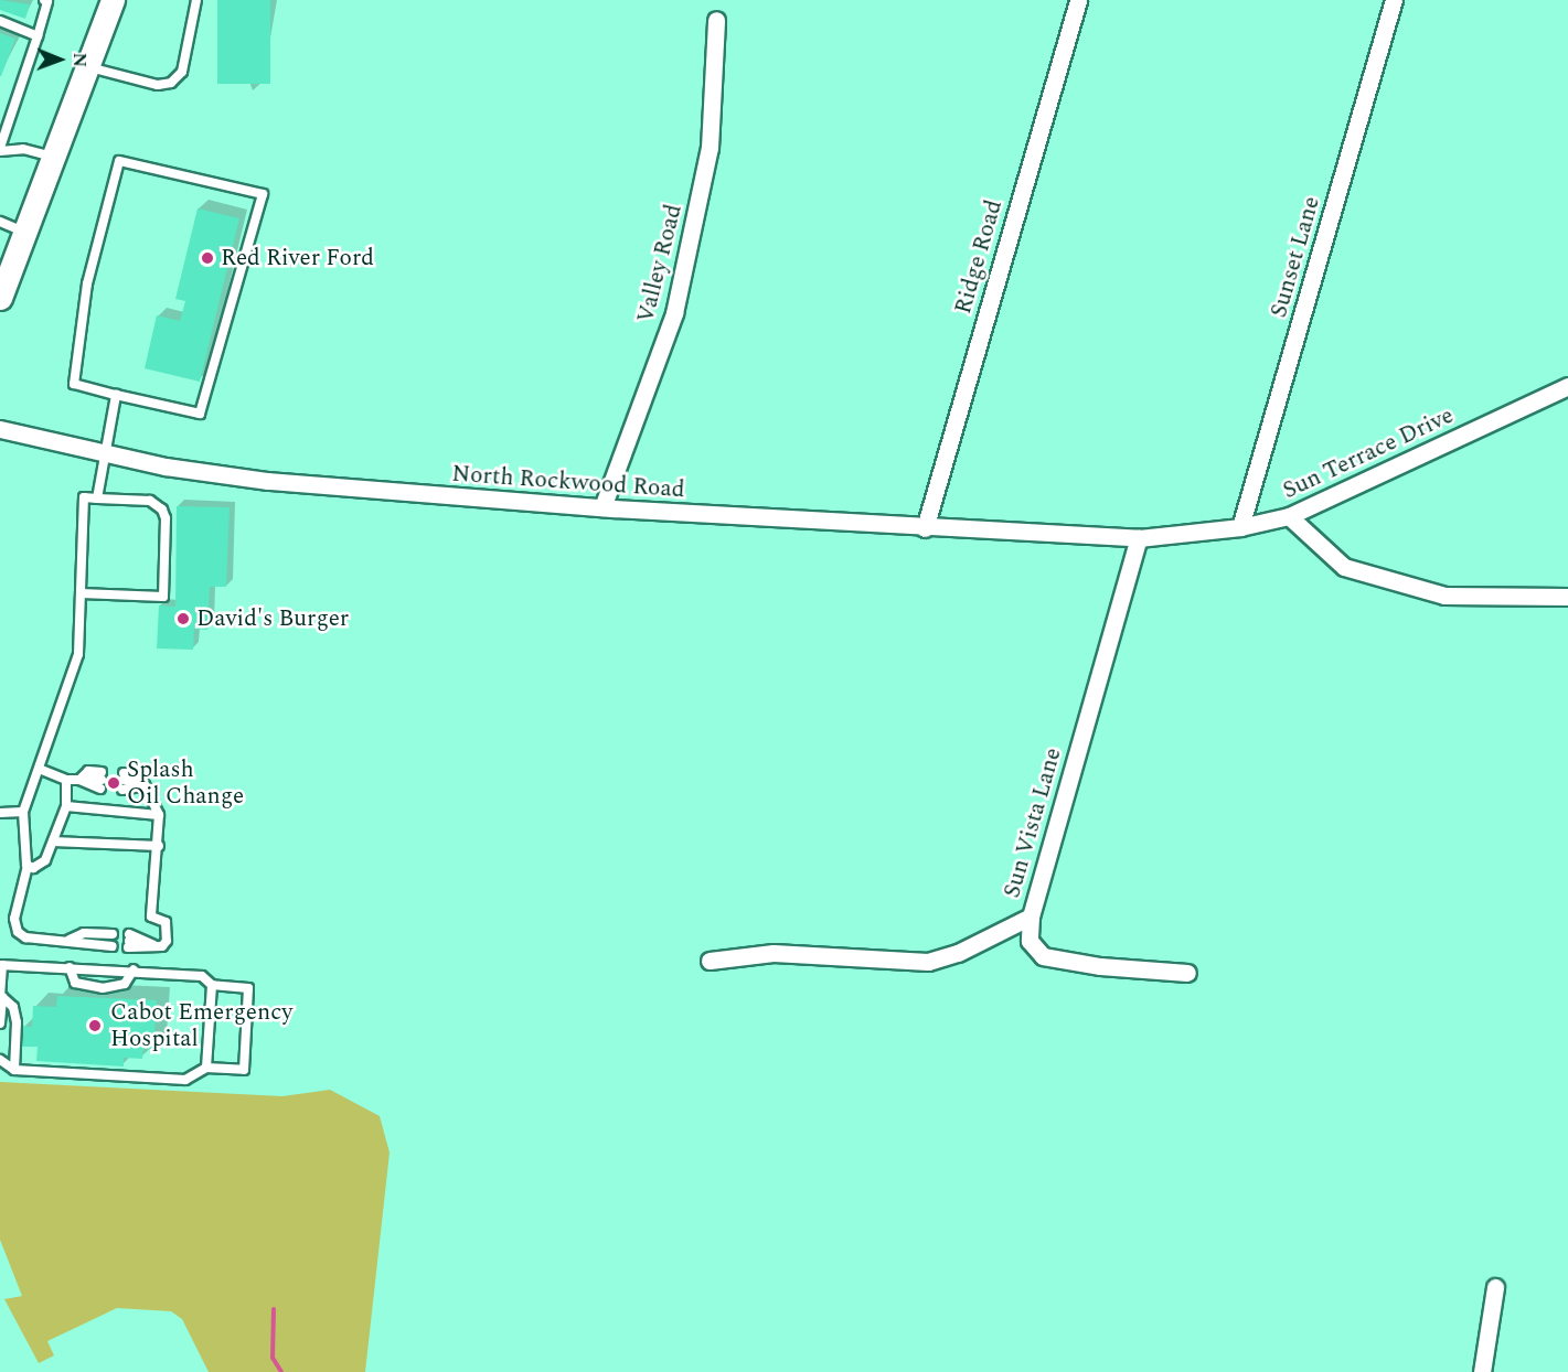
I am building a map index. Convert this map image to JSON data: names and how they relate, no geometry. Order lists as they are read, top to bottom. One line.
{"streets":{"street":["Ridge Road","Sunset Lane","Valley Road","Sun Terrace Drive","North Rockwood Road","Sun Vista Lane"]},"crossings":[["Ridge Road","North Rockwood Road"],["Sunset Lane","Sun Terrace Drive"],["Valley Road","North Rockwood Road"],["Sun Terrace Drive","North Rockwood Road"],["Sun Terrace Drive","Sun Vista Lane"],["North Rockwood Road","Sun Vista Lane"]],"places":["Red River Ford","David's Burger","Splash Oil Change","Cabot Emergency Hospital"],"north":"right"}
